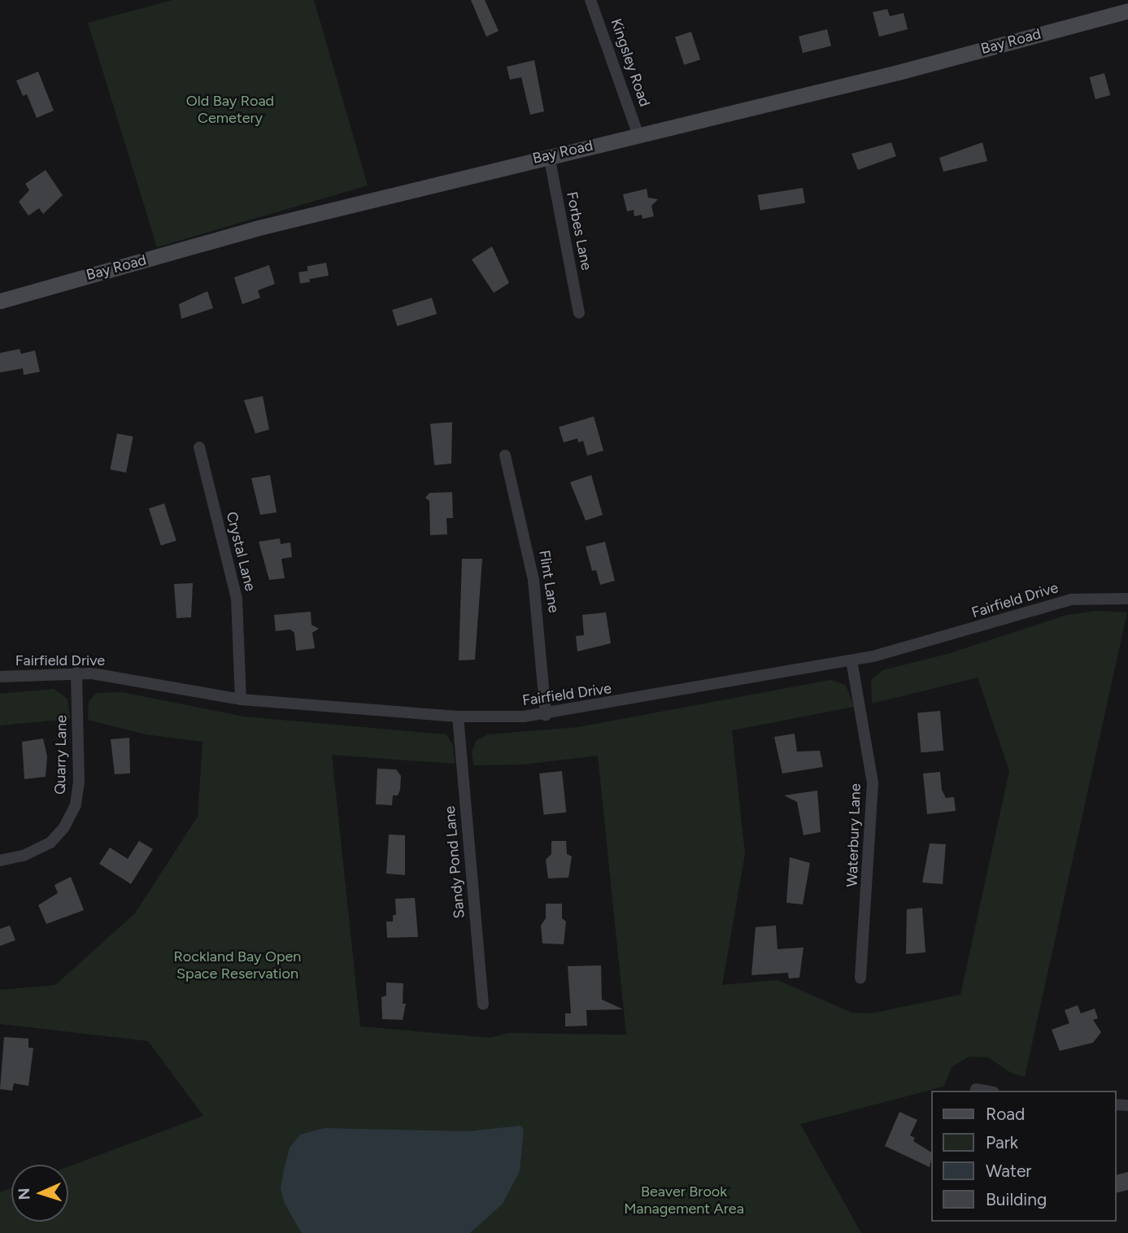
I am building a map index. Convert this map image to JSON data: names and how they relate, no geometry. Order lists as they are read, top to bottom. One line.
{"streets":{"main road":["Bay Road"],"street":["Kingsley Road","Forbes Lane","Crystal Lane","Flint Lane","Fairfield Drive","Quarry Lane","Waterbury Lane","Sandy Pond Lane"]},"crossings":[["Bay Road","Kingsley Road"],["Bay Road","Forbes Lane"],["Crystal Lane","Fairfield Drive"],["Flint Lane","Fairfield Drive"],["Fairfield Drive","Quarry Lane"],["Fairfield Drive","Waterbury Lane"],["Fairfield Drive","Sandy Pond Lane"]],"parks":["Old Bay Road Cemetery","Rockland Bay Open Space Reservation","Beaver Brook Management Area"],"legend":["Road","Park","Water","Building"],"north":"left"}
